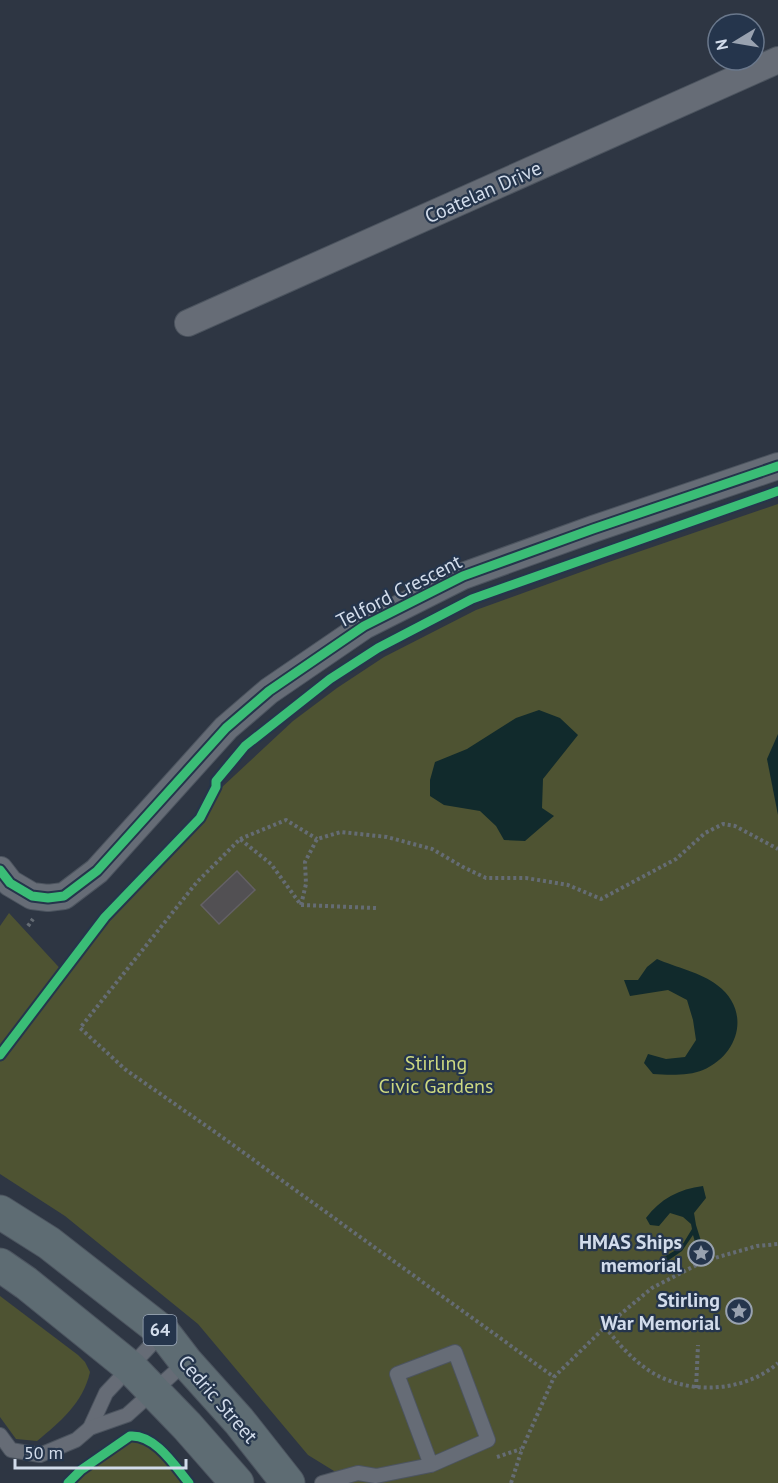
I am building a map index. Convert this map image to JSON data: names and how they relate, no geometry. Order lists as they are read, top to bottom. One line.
{"streets":{"main road":["64","Cedric Street"],"street":["Coatelan Drive","Telford Crescent"]},"parks":["Stirling Civic Gardens"],"places":{"place":["HMAS Ships memorial","Stirling War Memorial"]},"scale_bar":"50 m","north":"left"}
